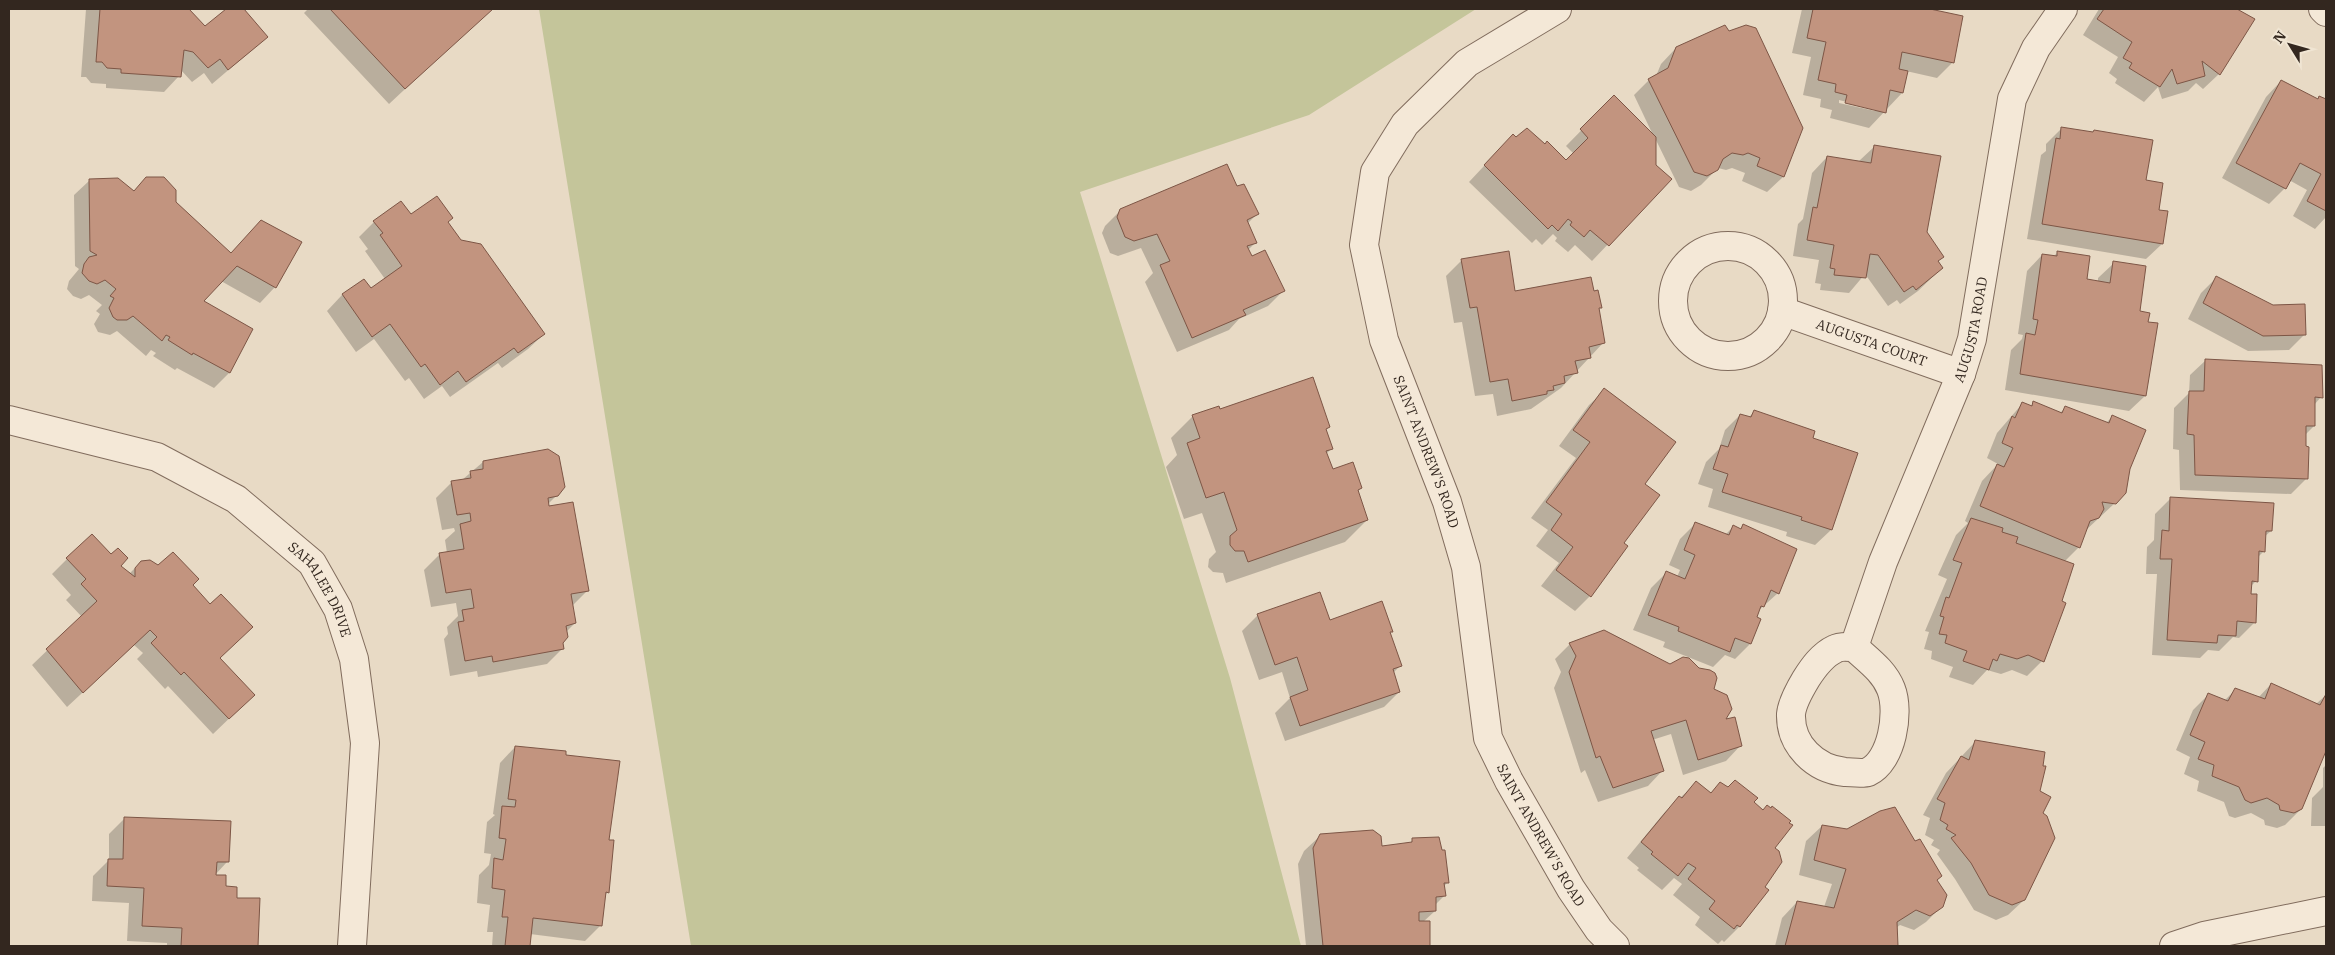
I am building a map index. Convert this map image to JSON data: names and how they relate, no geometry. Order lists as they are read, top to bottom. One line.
{"streets":{"street":["AUGUSTA ROAD","AUGUSTA COURT","SAINT ANDREW'S ROAD","SAHALEE DRIVE"]},"crossings":[["AUGUSTA ROAD","AUGUSTA COURT"]],"north":"top left"}
